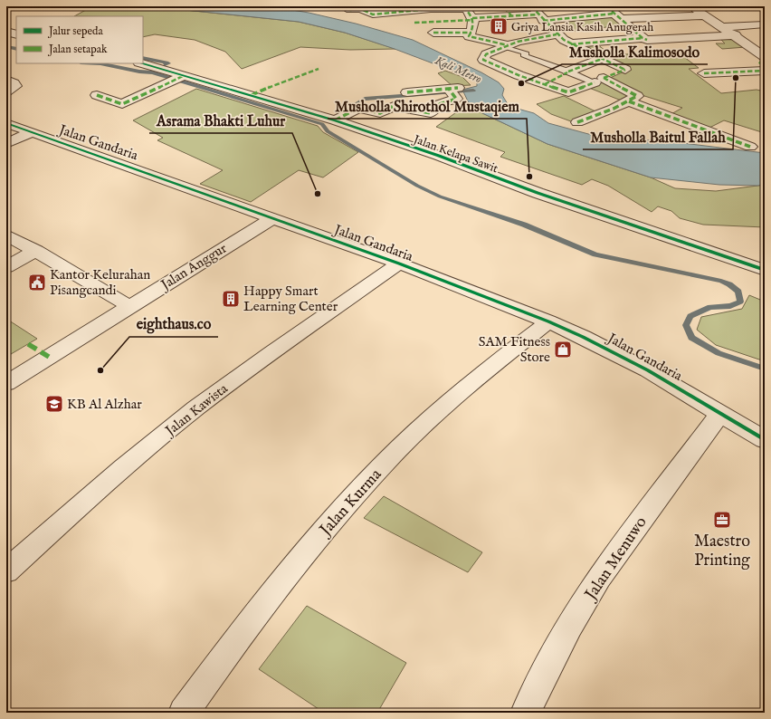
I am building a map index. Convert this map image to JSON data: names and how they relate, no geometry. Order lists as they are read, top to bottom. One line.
{"streets":{"street":["Jalan Gandaria","Jalan Kelapa Sawit","Jalan Anggur","Jalan Kawista","Jalan Kurma","Jalan Menuwo"]},"crossings":[["Jalan Gandaria","Jalan Anggur"],["Jalan Gandaria","Jalan Kawista"],["Jalan Gandaria","Jalan Kurma"],["Jalan Gandaria","Jalan Menuwo"]],"water":["Kali Metro"],"places":{"building":["Griya Lansia Kasih Anugerah","Happy Smart Learning Center"],"other":["Musholla Baitul Fallah","Musholla Kalimosodo","Musholla Shirothol Mustaqiem","Asrama Bhakti Luhur","eighthaus.co"],"public building":["Kantor Kelurahan Pisangcandi"],"shop":["SAM Fitness Store"],"school or university":["KB Al Alzhar"],"office":["Maestro Printing"]},"legend":["Jalur sepeda","Jalan setapak"]}
